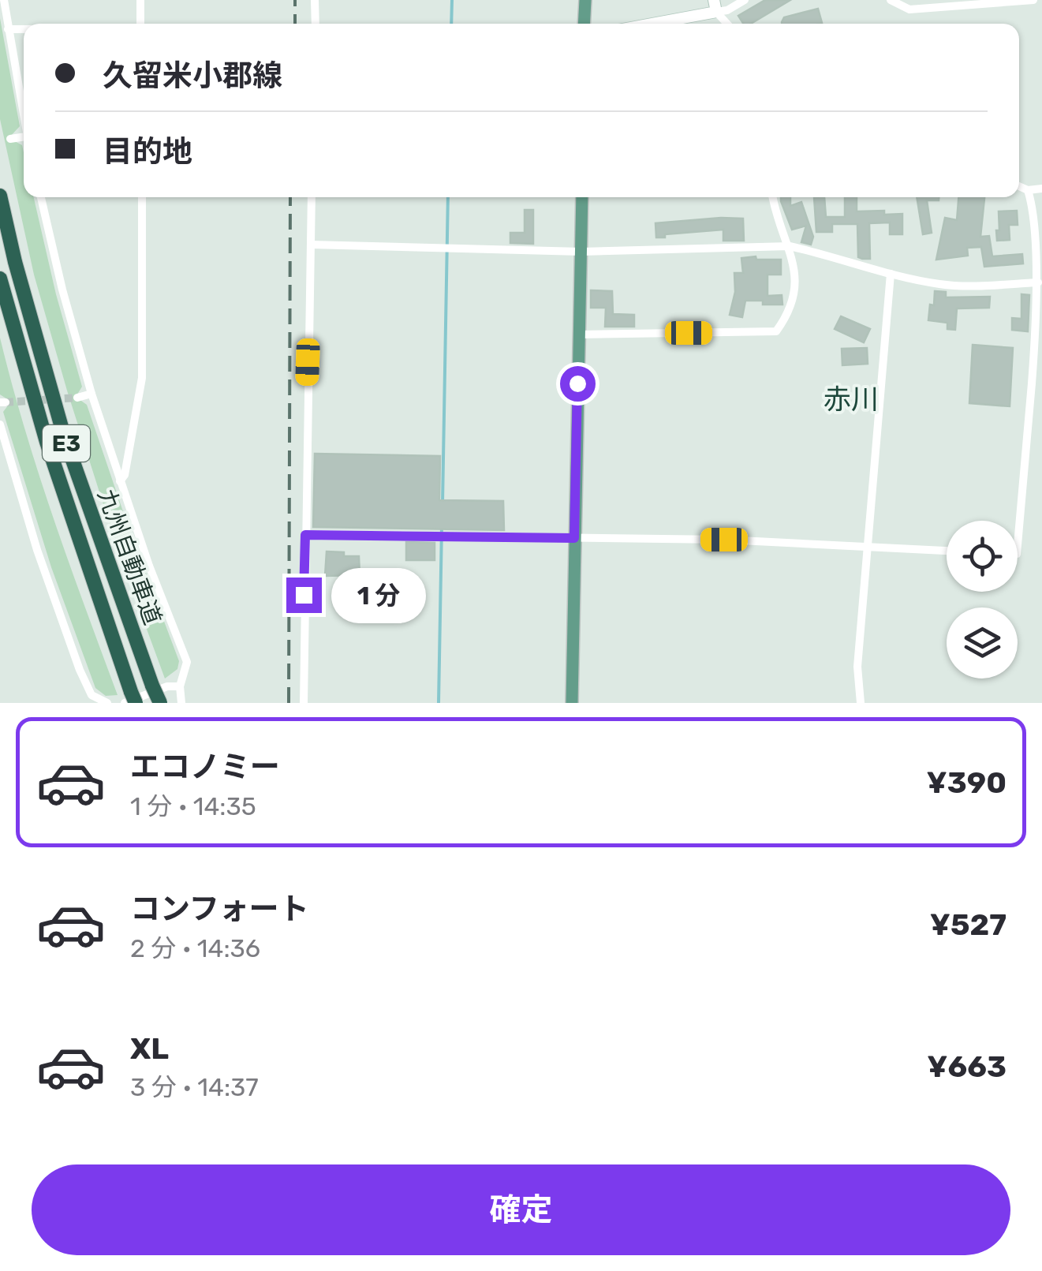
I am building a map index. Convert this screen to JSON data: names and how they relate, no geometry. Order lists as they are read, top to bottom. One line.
{"streets":{"highway":["E3","九州自動車道"]},"districts":["赤川"],"page":{"banner":["久留米小郡線","目的地"],"bubble":"1 分","list":[{"name":"エコノミー","note":"1 分 · 14:35","value":"¥390"},{"name":"コンフォート","note":"2 分 · 14:36","value":"¥527"},{"name":"XL","note":"3 分 · 14:37","value":"¥663"}],"buttons":"確定"}}
